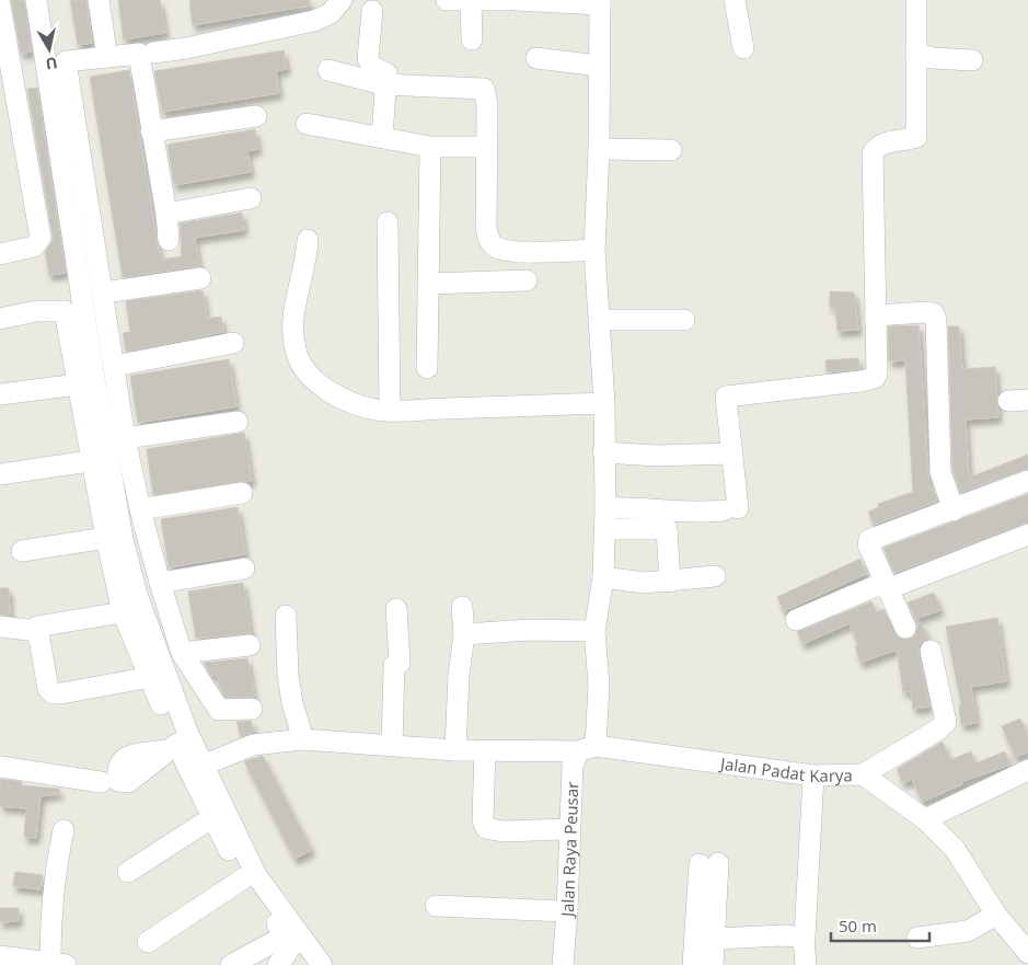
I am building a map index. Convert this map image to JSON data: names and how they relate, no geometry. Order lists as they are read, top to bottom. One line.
{"streets":{"street":["Jalan Padat Karya","Jalan Raya Peusar"]},"crossings":[["Jalan Padat Karya","Jalan Raya Peusar"]],"scale_bar":"50 m","north":"bottom"}
